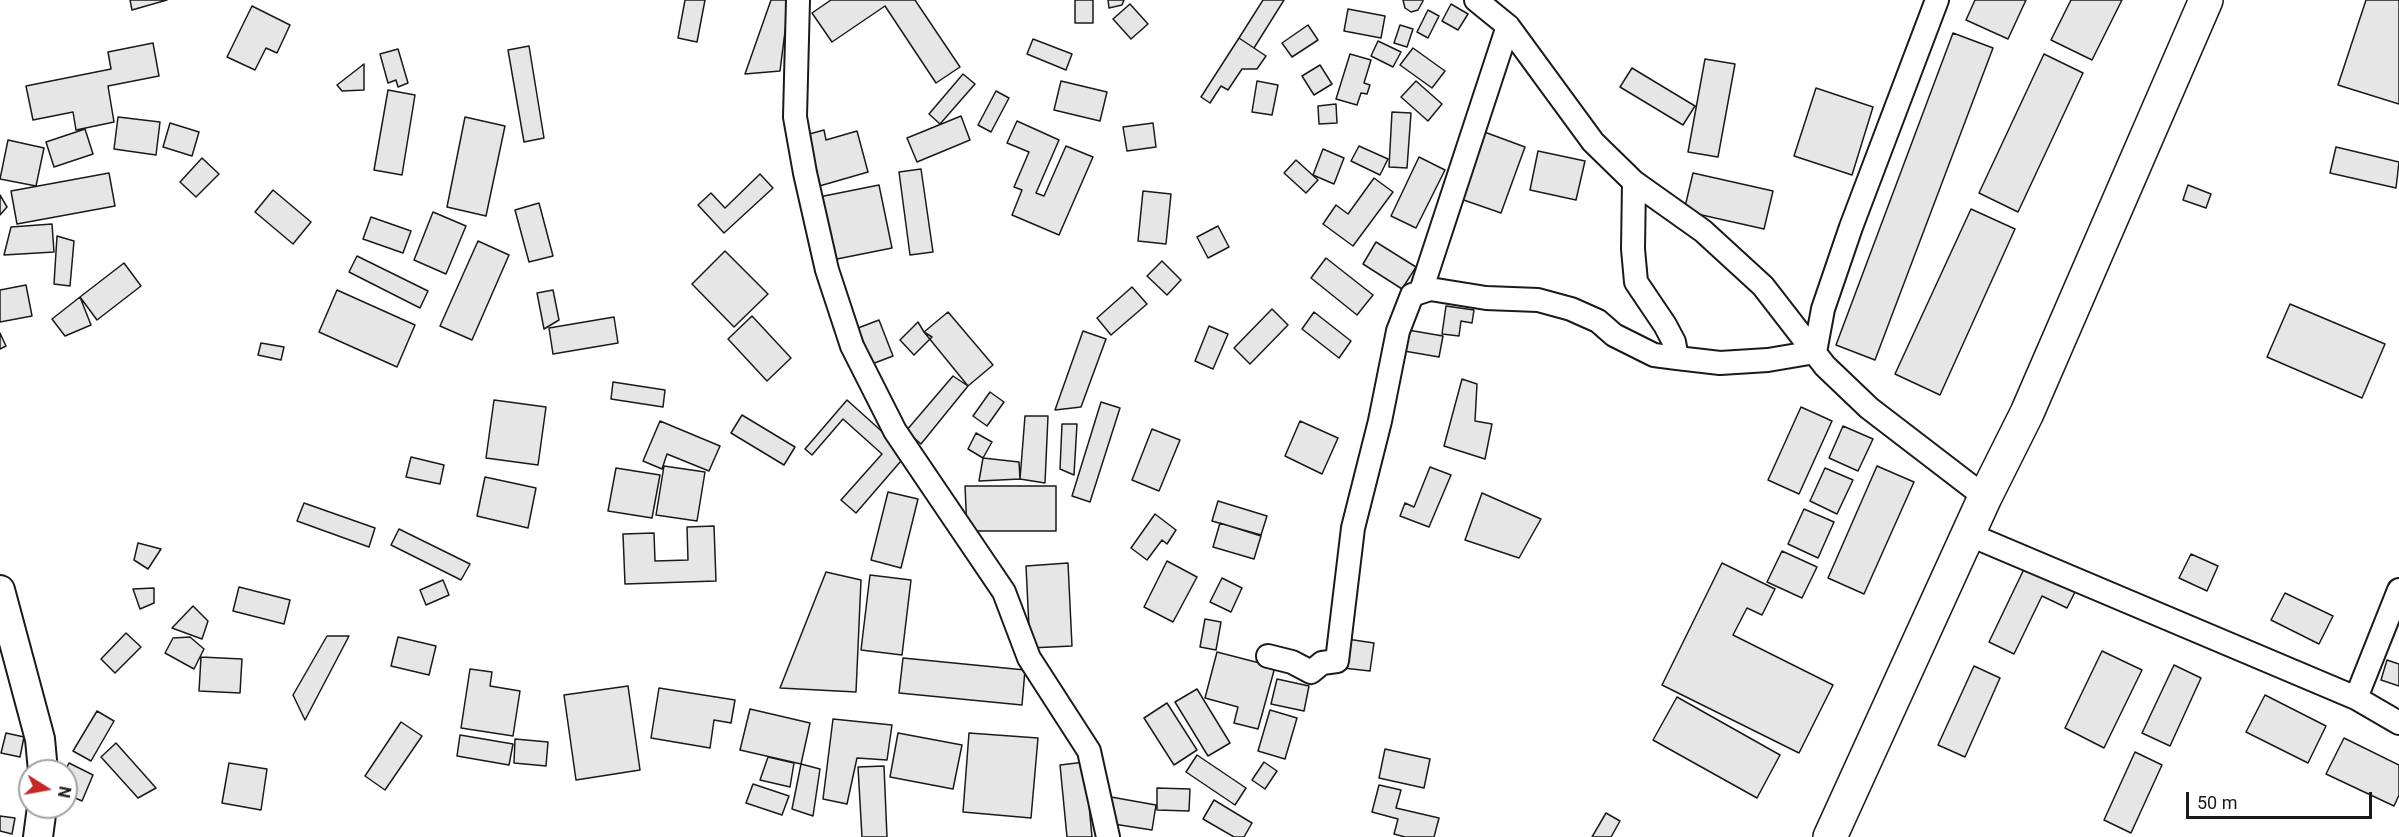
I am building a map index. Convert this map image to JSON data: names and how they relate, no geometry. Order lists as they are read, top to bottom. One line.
{"scale_bar":"50 m","north":"right"}
